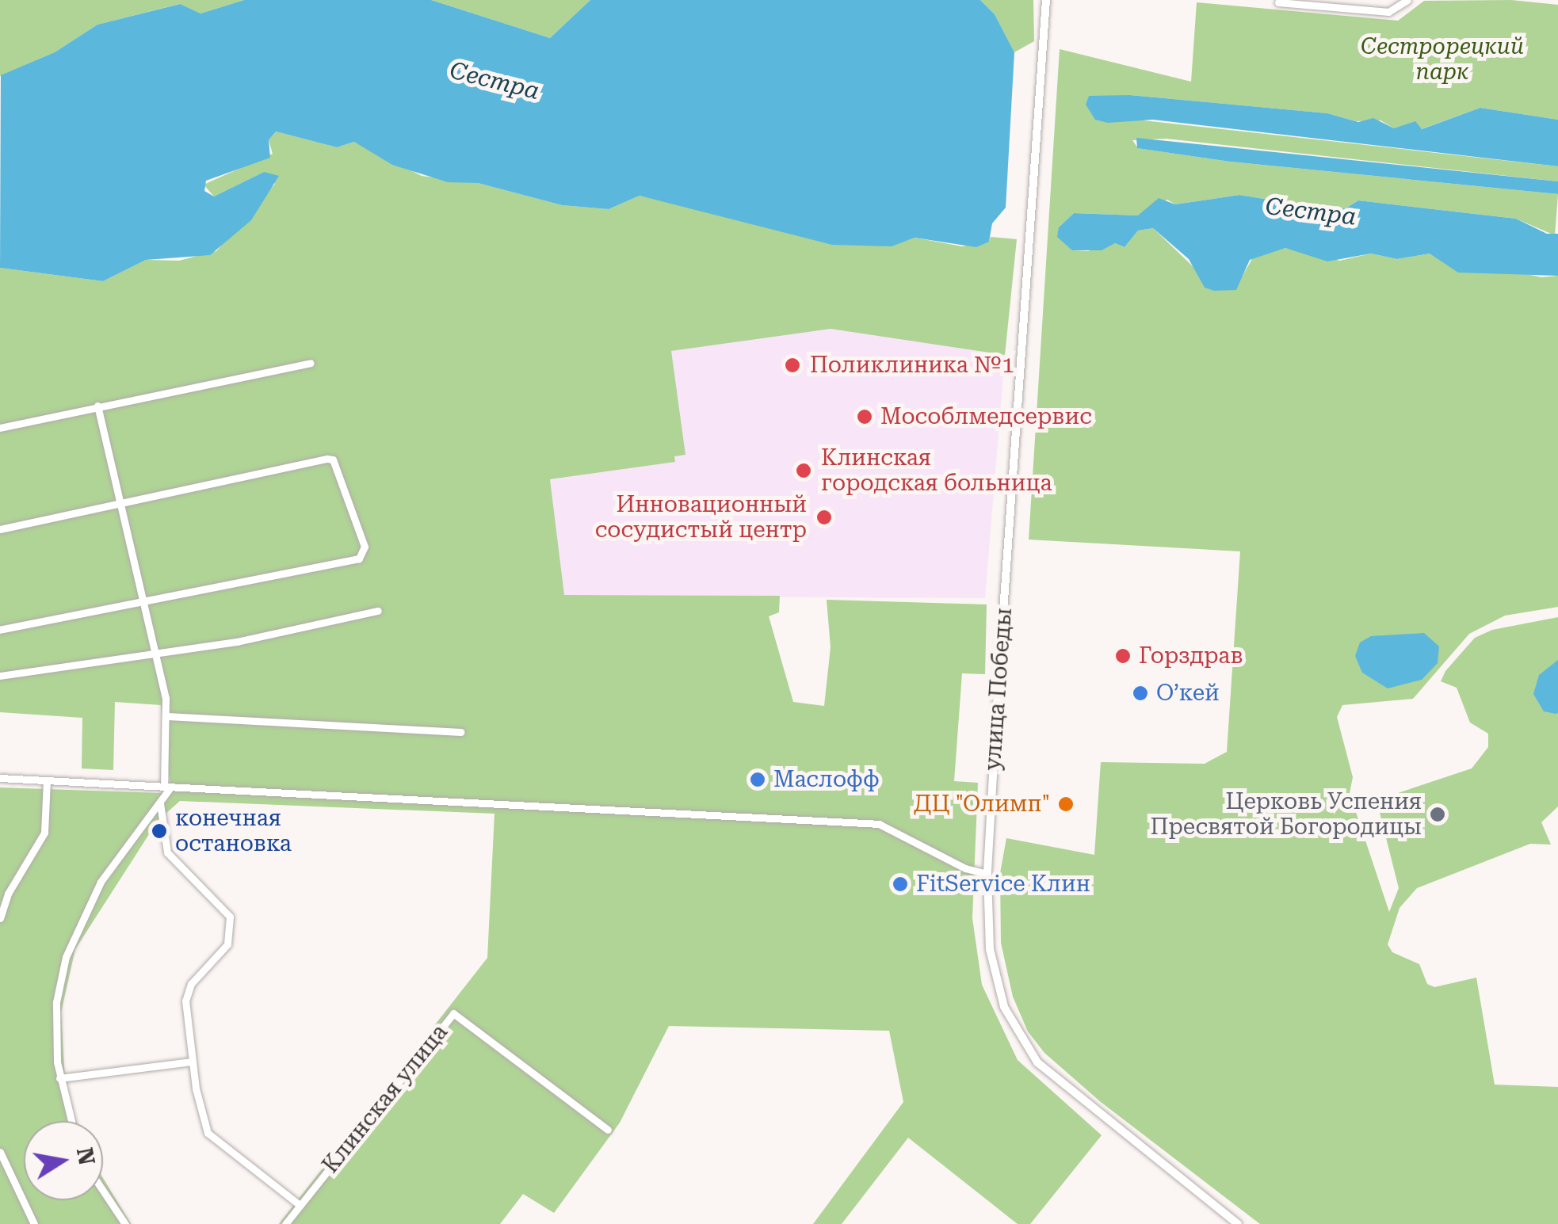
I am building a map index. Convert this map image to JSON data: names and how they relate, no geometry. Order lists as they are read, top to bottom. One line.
{"streets":{"street":["улица Победы","Клинская улица"]},"water":["Сестра"],"parks":["Сестрорецкий парк"],"places":["Поликлиника №1","Мособлмедсервис","Клинская городская больница","Инновационный сосудистый центр","Горздрав","О’кей","Маслофф","ДЦ \"Олимп\"","Церковь Успения Пресвятой Богородицы","конечная остановка","FitService Клин"],"north":"right"}
